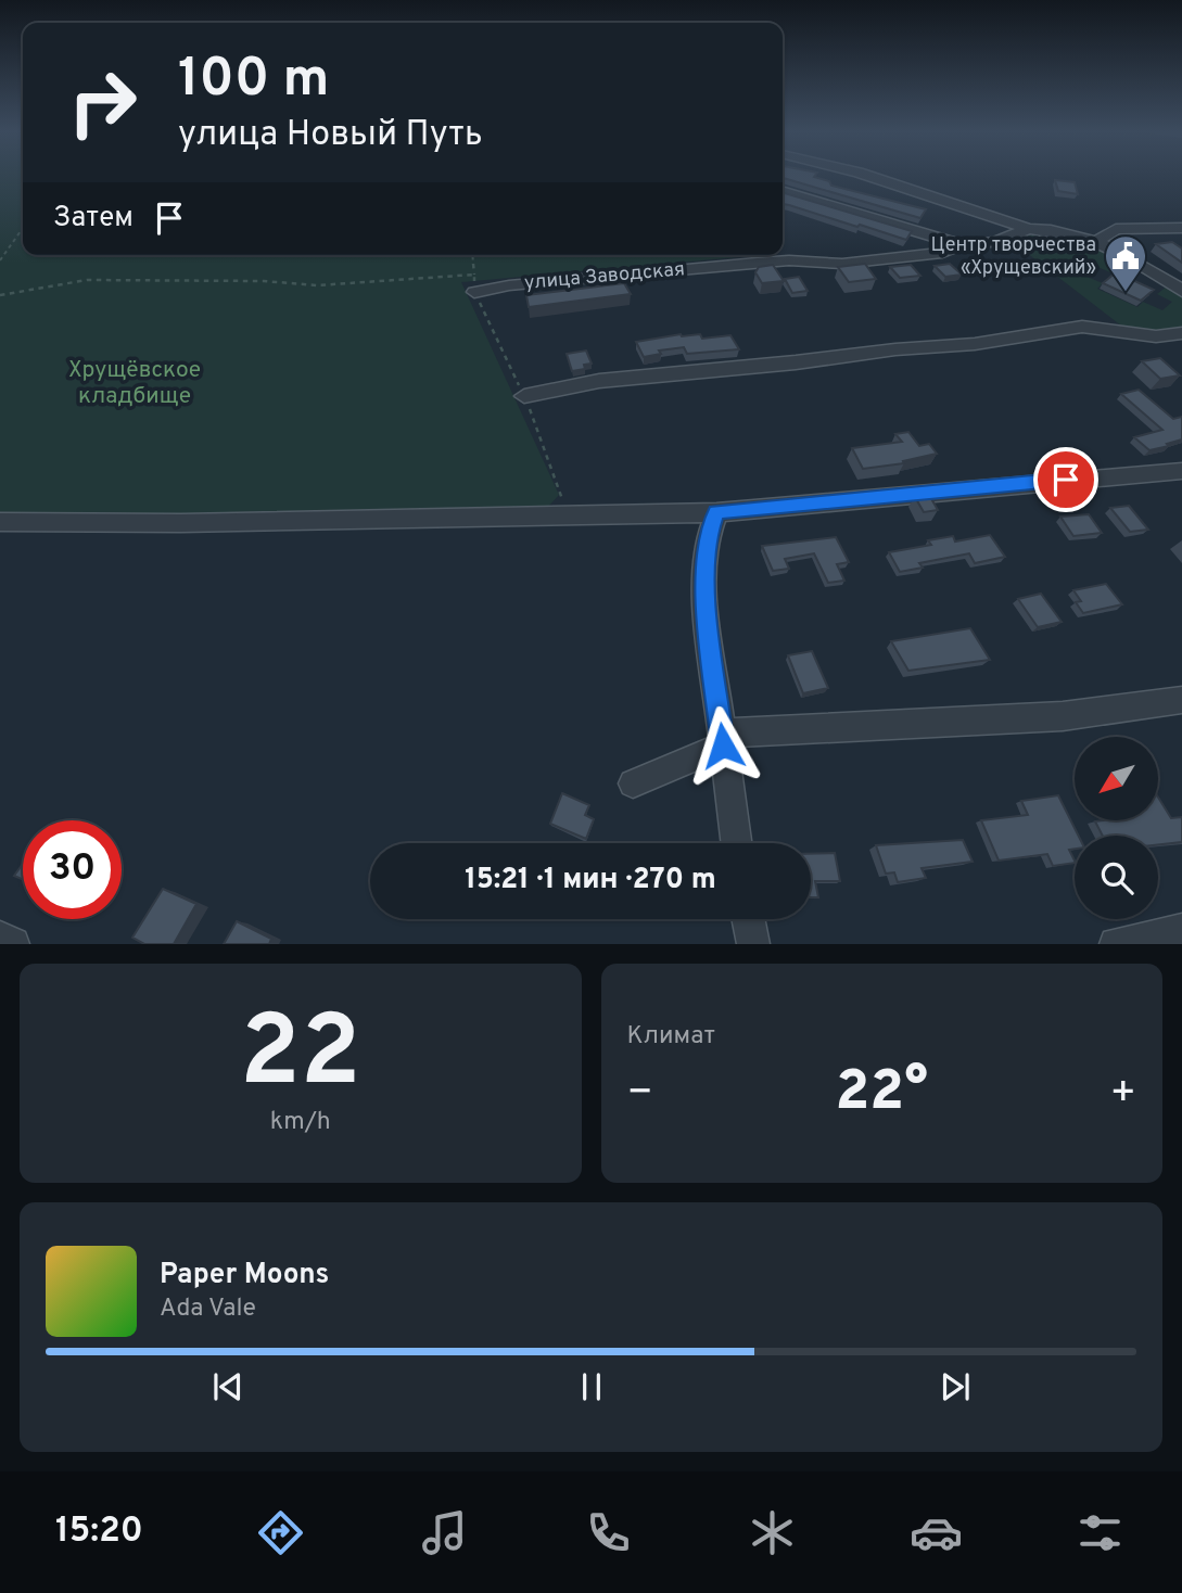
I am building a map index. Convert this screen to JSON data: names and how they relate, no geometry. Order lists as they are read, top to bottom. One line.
{"streets":{"street":["улица Заводская"]},"parks":["Хрущёвское кладбище"],"places":{"public building":["Центр творчества «Хрущевский»"]},"north":"bottom left","page":{"turn":["100 m","улица Новый Путь"],"then":"Затем","limit":"30","trip":"15:21 · 1 мин · 270 m","tile":[["22","km/h"],"Климат"],"heat":["−","22°","+"],"song":["Paper Moons","Ada Vale"],"tabs":"15:20"}}
